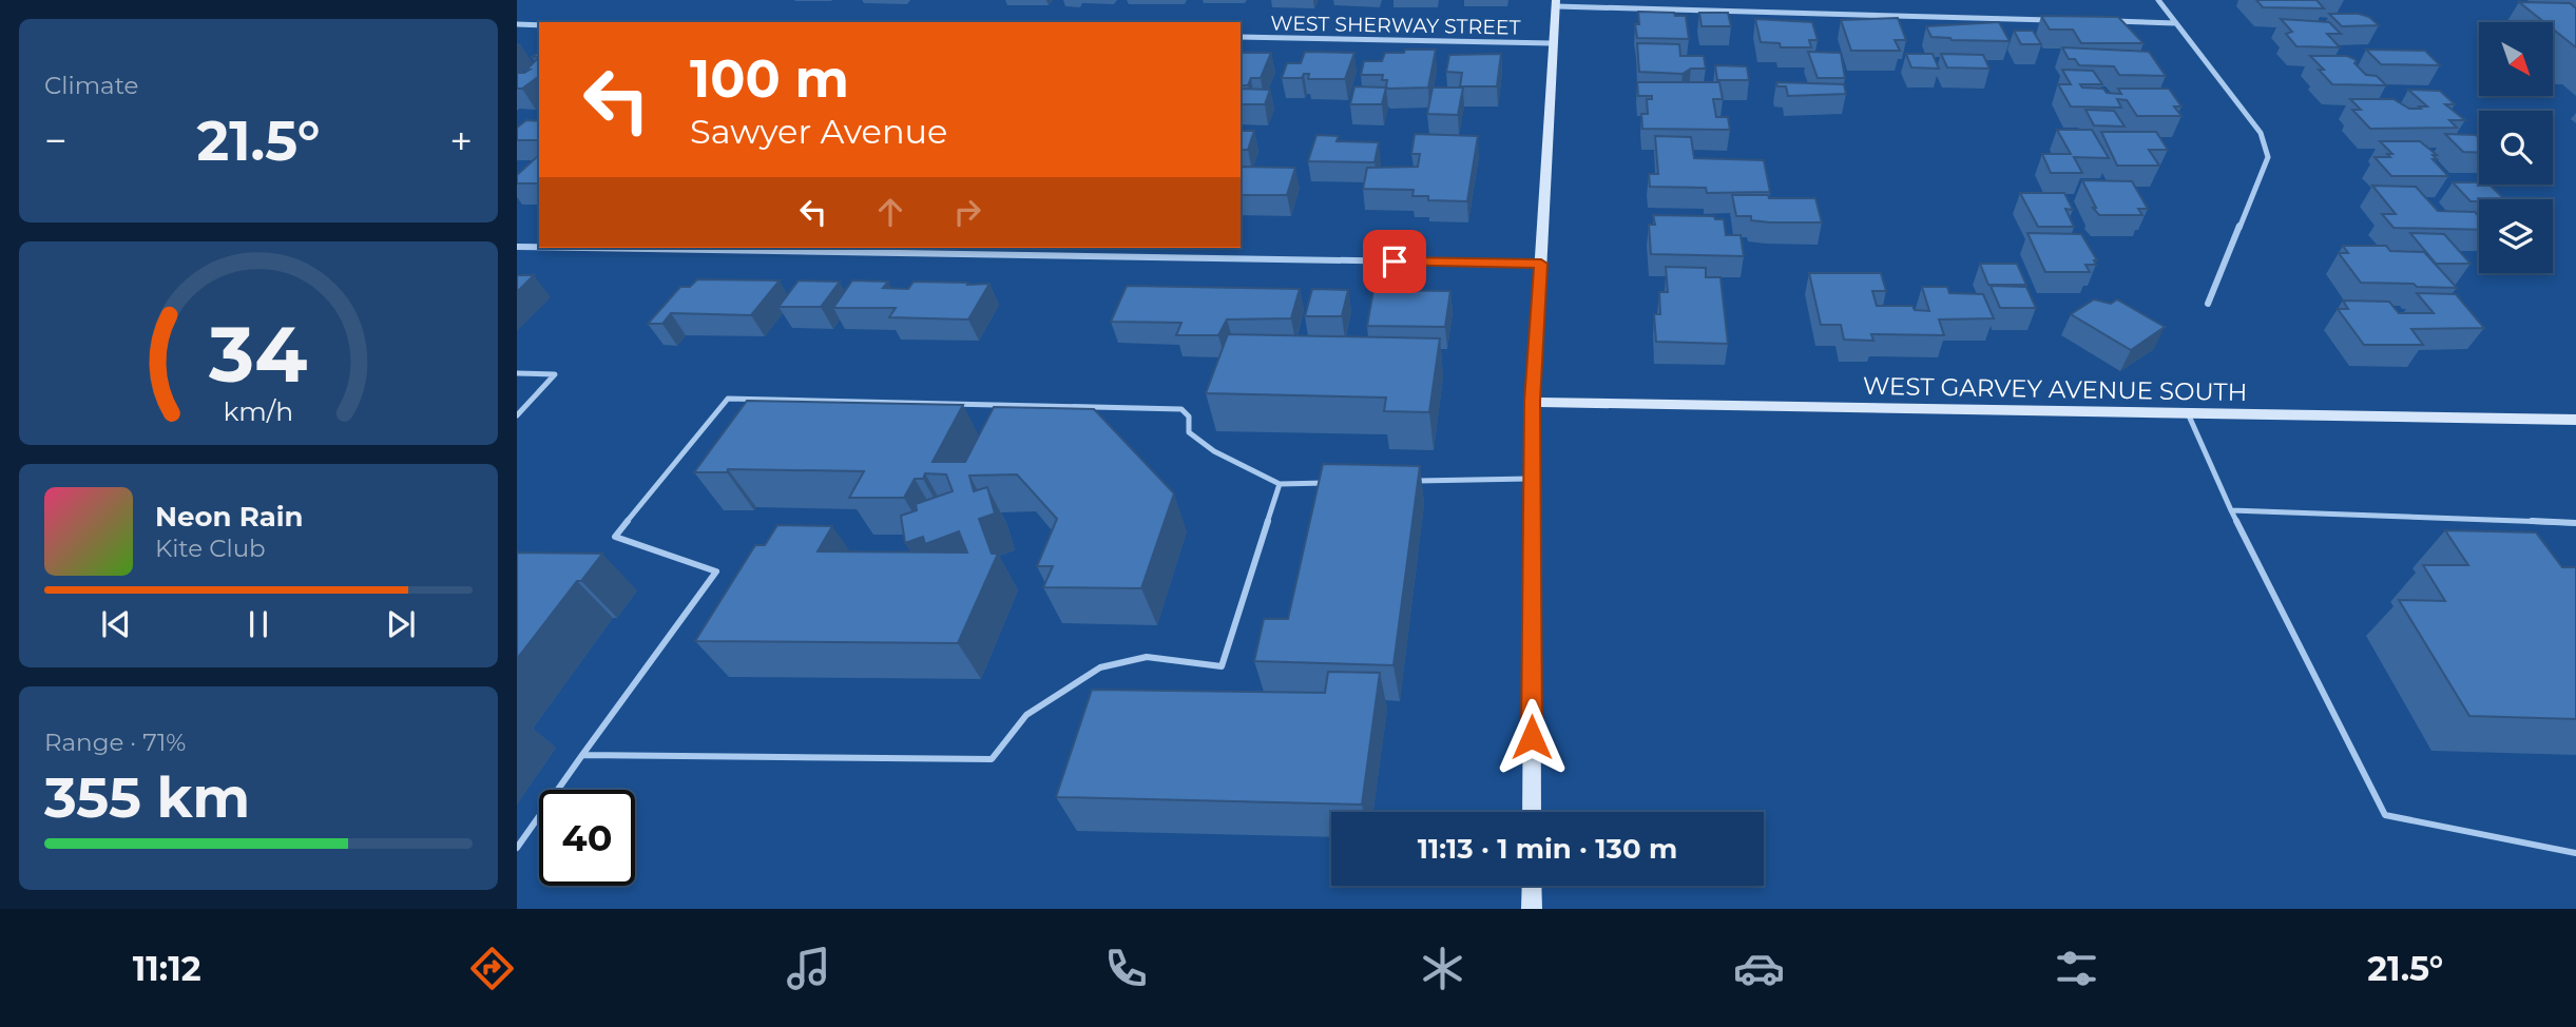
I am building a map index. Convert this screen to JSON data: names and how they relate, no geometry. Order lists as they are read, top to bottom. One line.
{"streets":{"street":["WEST SHERWAY STREET","WEST GARVEY AVENUE SOUTH"]},"north":"bottom right","page":{"tile":["Climate",["Range · 71%","355 km"]],"turn":["100 m","Sawyer Avenue"],"heat":["−","21.5°","+"],"song":["Neon Rain","Kite Club"],"limit":"40","trip":"11:13 · 1 min · 130 m","tabs":["11:12","21.5°"],"gauge":["34","km/h"]}}
